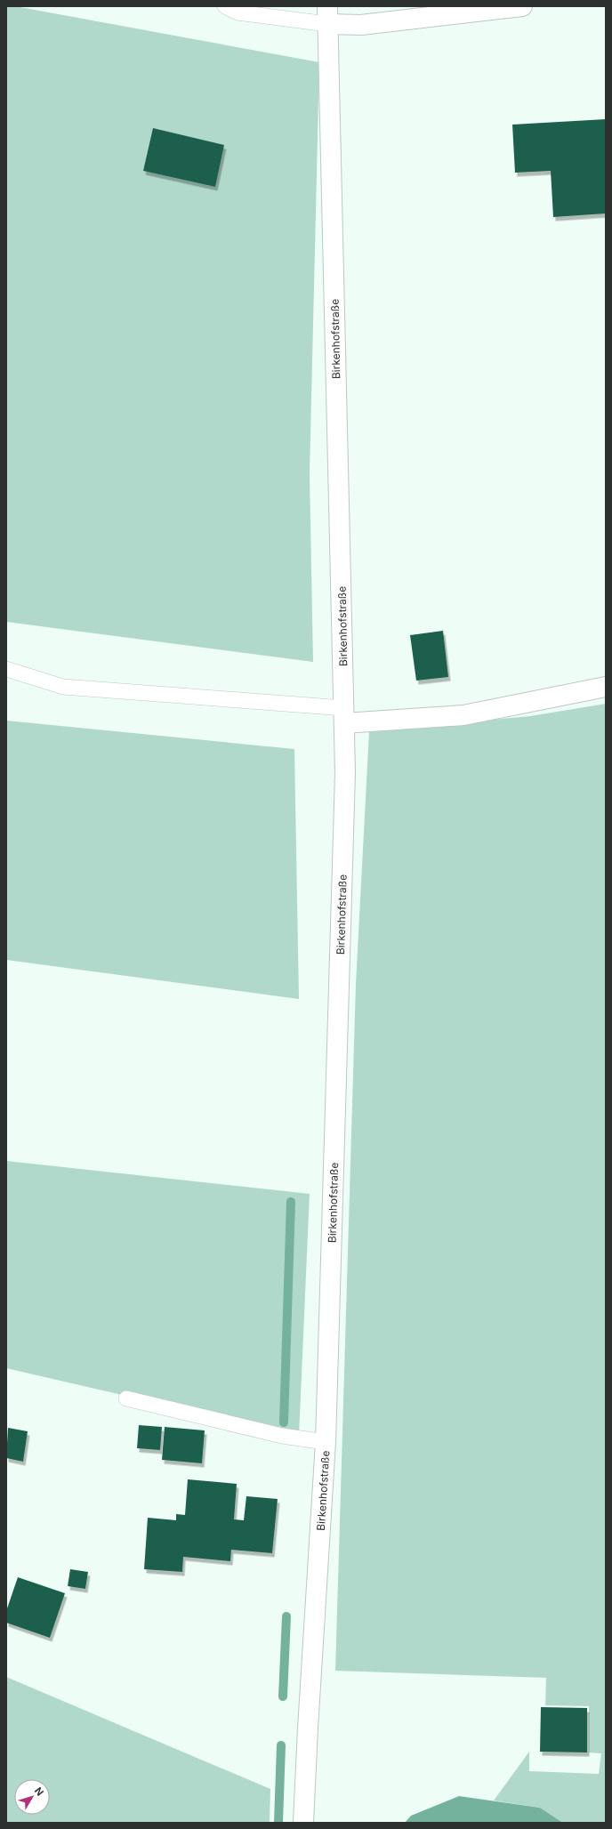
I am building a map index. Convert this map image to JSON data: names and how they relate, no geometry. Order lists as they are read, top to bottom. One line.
{"streets":{"street":["Birkenhofstraße"]},"north":"top right"}
